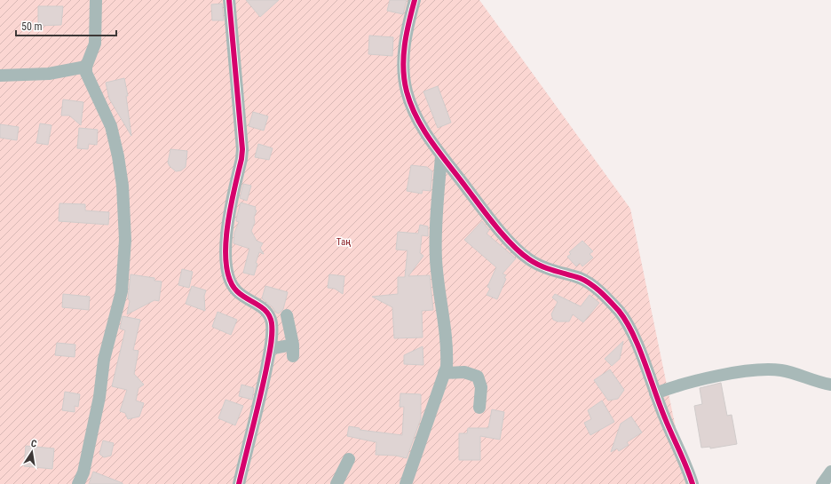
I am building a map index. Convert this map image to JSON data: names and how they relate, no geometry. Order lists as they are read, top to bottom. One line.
{"parks":["Таң"],"scale_bar":"50 m","north":"top"}
